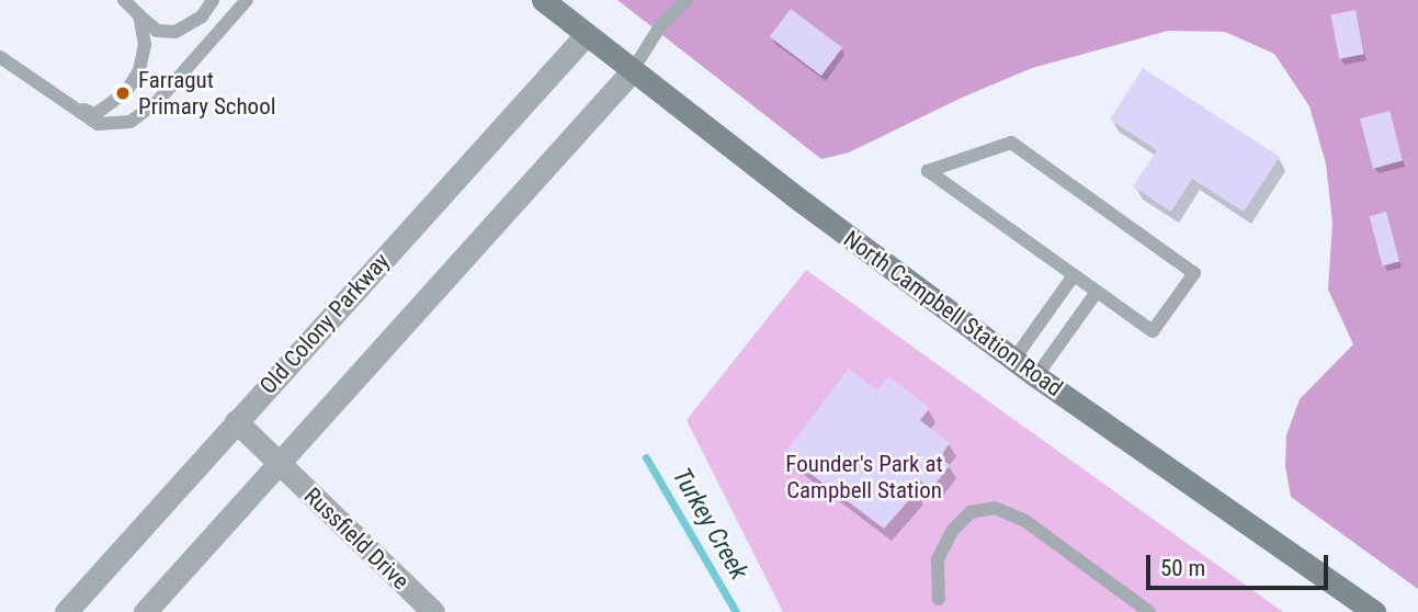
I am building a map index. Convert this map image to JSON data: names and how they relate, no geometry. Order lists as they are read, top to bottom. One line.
{"streets":{"main road":["North Campbell Station Road"],"street":["Old Colony Parkway","Russfield Drive"]},"crossings":[["North Campbell Station Road","Old Colony Parkway"],["Old Colony Parkway","Russfield Drive"]],"water":["Turkey Creek"],"parks":["Founder's Park at Campbell Station"],"places":["Farragut Primary School"],"scale_bar":"50 m"}
